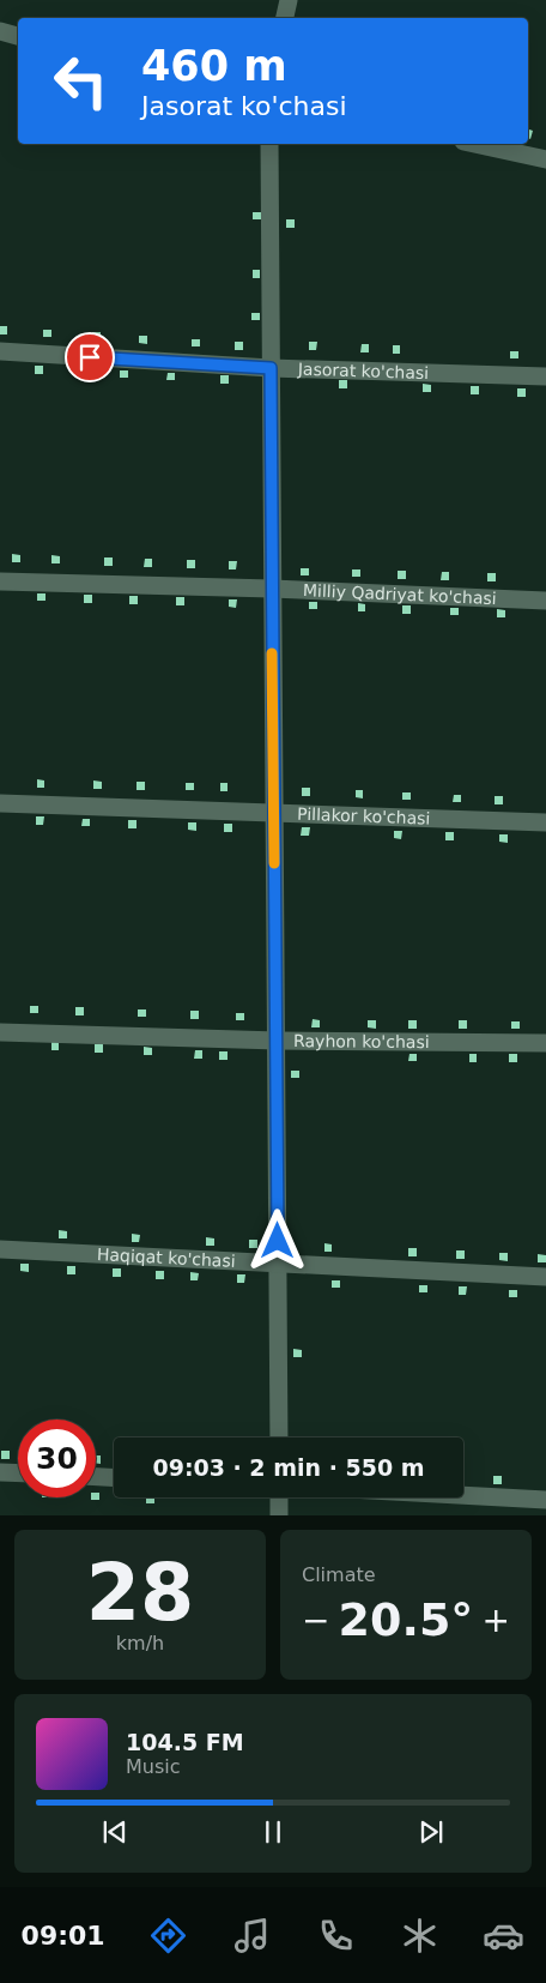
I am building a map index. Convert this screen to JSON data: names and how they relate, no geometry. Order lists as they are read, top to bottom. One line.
{"streets":{"street":["Jasorat ko'chasi","Milliy Qadriyat ko'chasi","Pillakor ko'chasi","Rayhon ko'chasi","Haqiqat ko'chasi"]},"page":{"turn":["460 m","Jasorat ko'chasi"],"limit":"30","trip":"09:03 · 2 min · 550 m","tile":[["28","km/h"],"Climate"],"heat":["−","20.5°","+"],"song":["104.5 FM","Music"],"tabs":"09:01"}}
